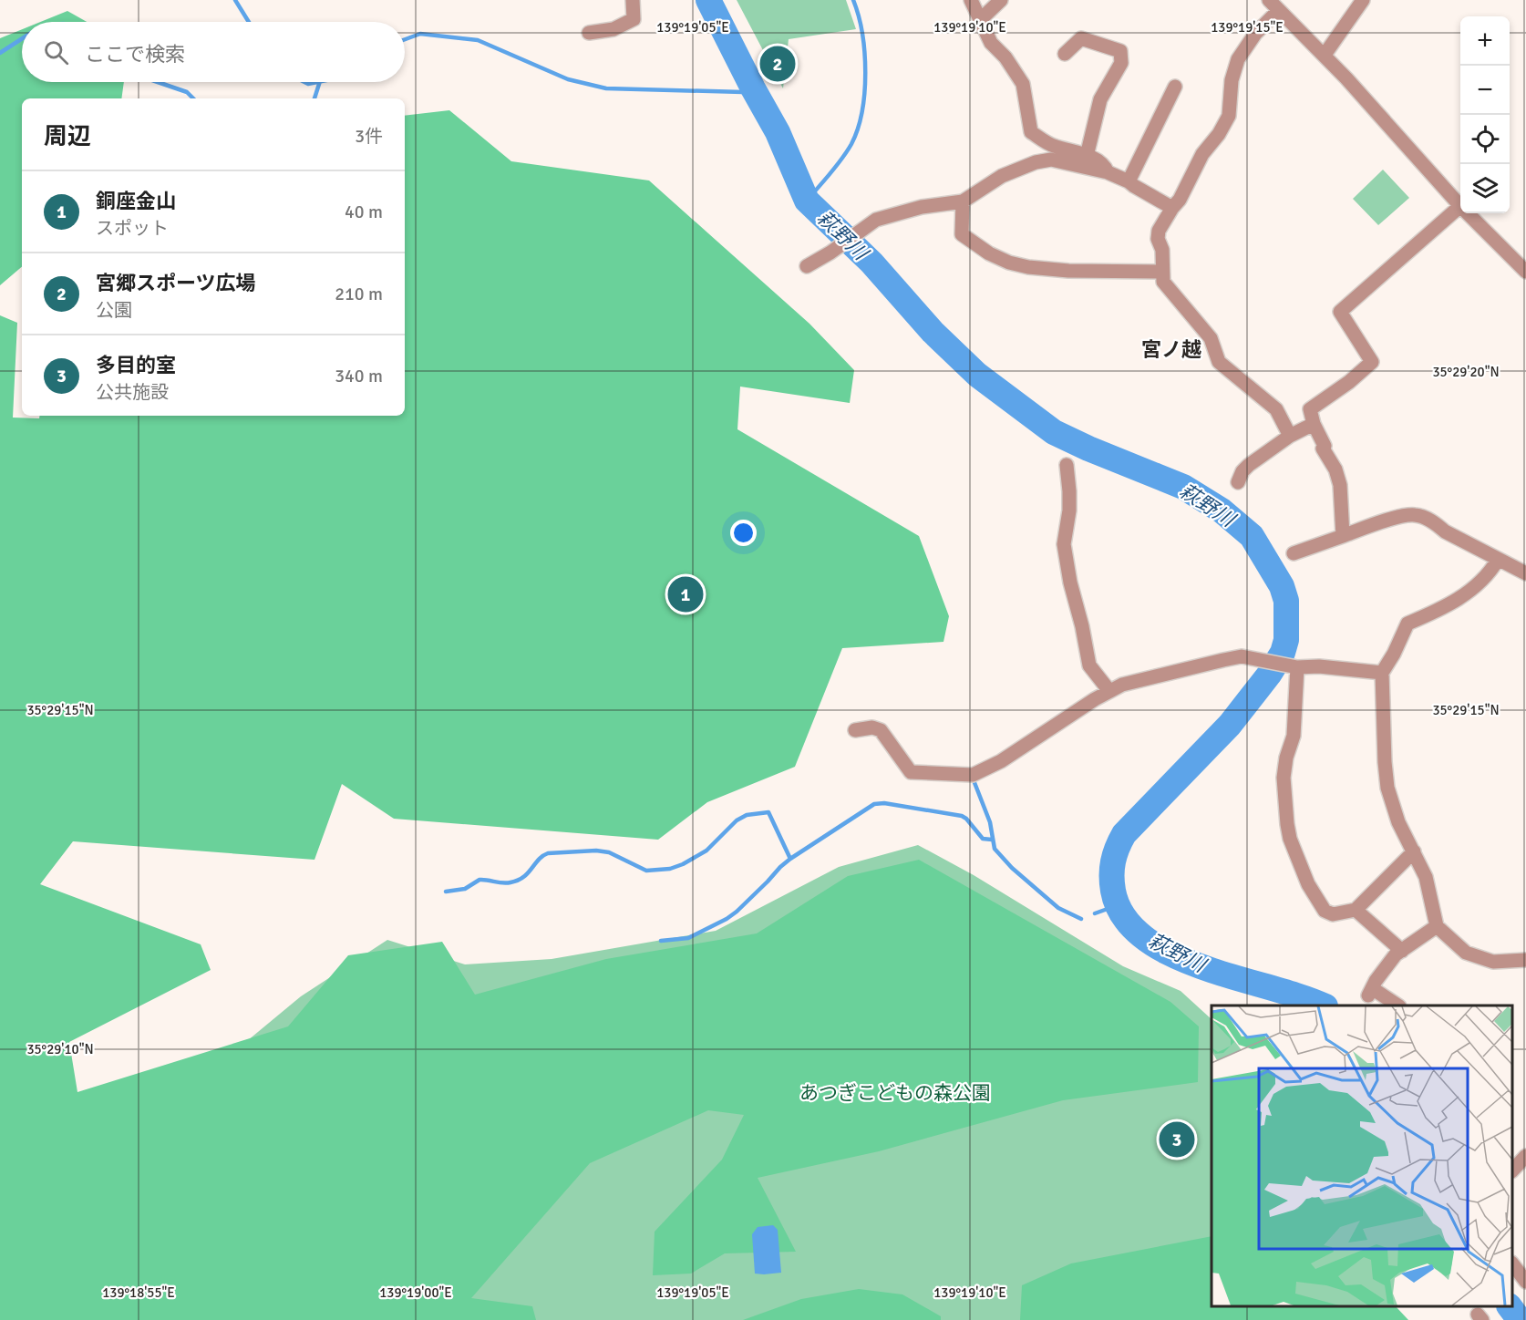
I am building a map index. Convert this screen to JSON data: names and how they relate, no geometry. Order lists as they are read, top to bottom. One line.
{"districts":["宮ノ越"],"water":["萩野川"],"parks":["あつぎこどもの森公園"],"page":{"map_buttons":["+","−"],"search":"ここで検索","pins":["2","1","3"],"heading":["周辺","3件"],"list":[{"mark":"1","name":"銅座金山","note":"スポット","value":"40 m"},{"mark":"2","name":"宮郷スポーツ広場","note":"公園","value":"210 m"},{"mark":"3","name":"多目的室","note":"公共施設","value":"340 m"}]},"coordinates":["139°19'05\"E","139°19'10\"E","139°19'15\"E","35°29'20\"N","35°29'15\"N","35°29'10\"N","139°18'55\"E","139°19'00\"E"]}
